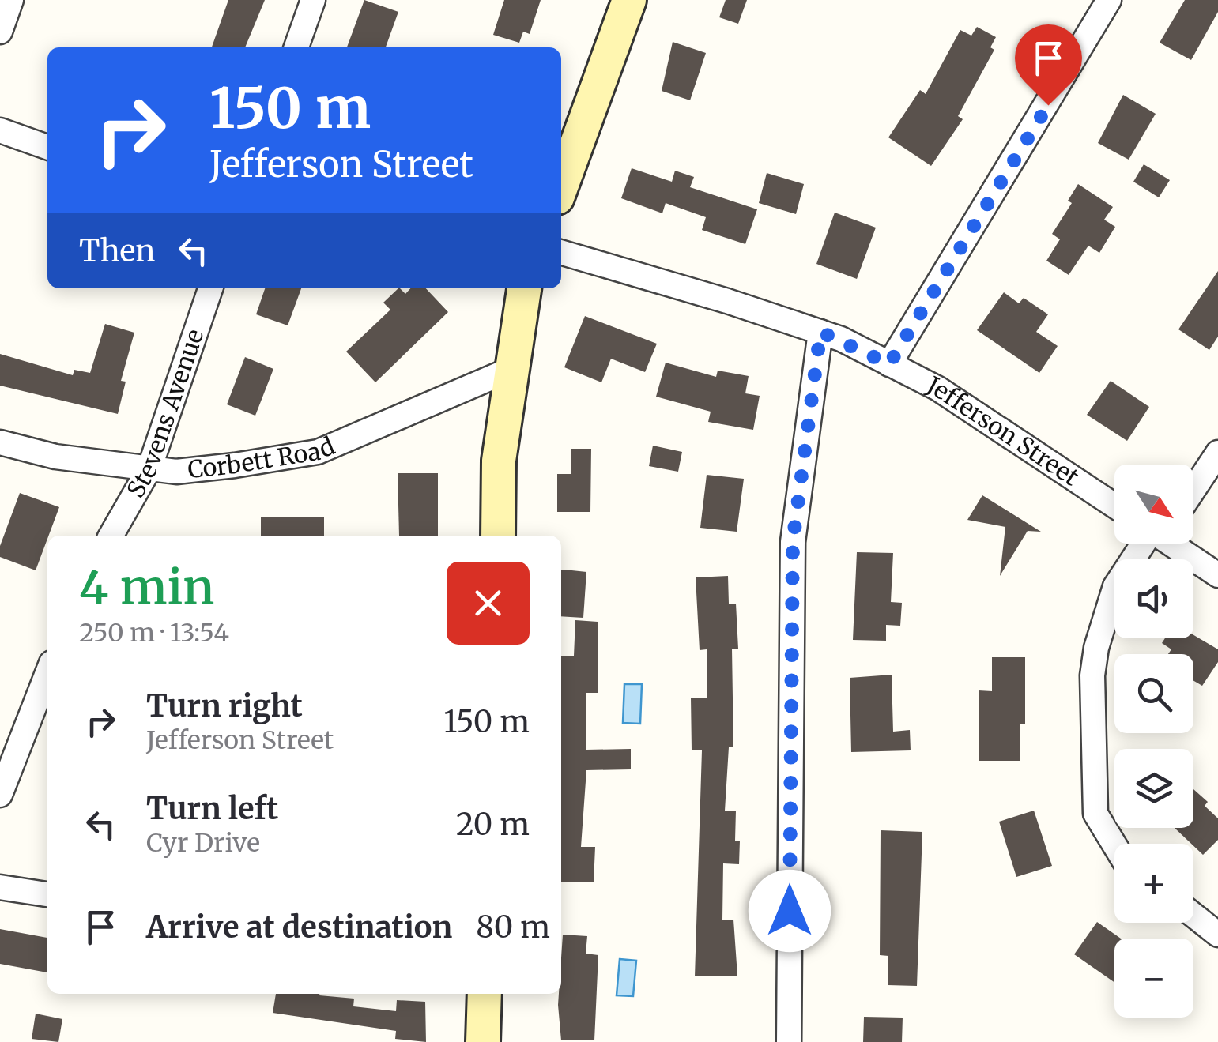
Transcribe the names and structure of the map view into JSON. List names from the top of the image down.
{
  "streets": {
    "street": ["Stevens Avenue", "Jefferson Street", "Corbett Road"]
  },
  "crossings": [
    ["Stevens Avenue", "Corbett Road"]
  ],
  "north": "bottom right",
  "page": {
    "turn": ["150 m", "Jefferson Street"],
    "then": "Then",
    "map_buttons": ["+", "−"],
    "heading": ["4 min", "250 m · 13:54"],
    "list": [
      {
        "name": "Turn right",
        "note": "Jefferson Street",
        "value": "150 m"
      },
      {
        "name": "Turn left",
        "note": "Cyr Drive",
        "value": "20 m"
      },
      {
        "name": "Arrive at destination",
        "value": "80 m"
      }
    ]
  }
}
